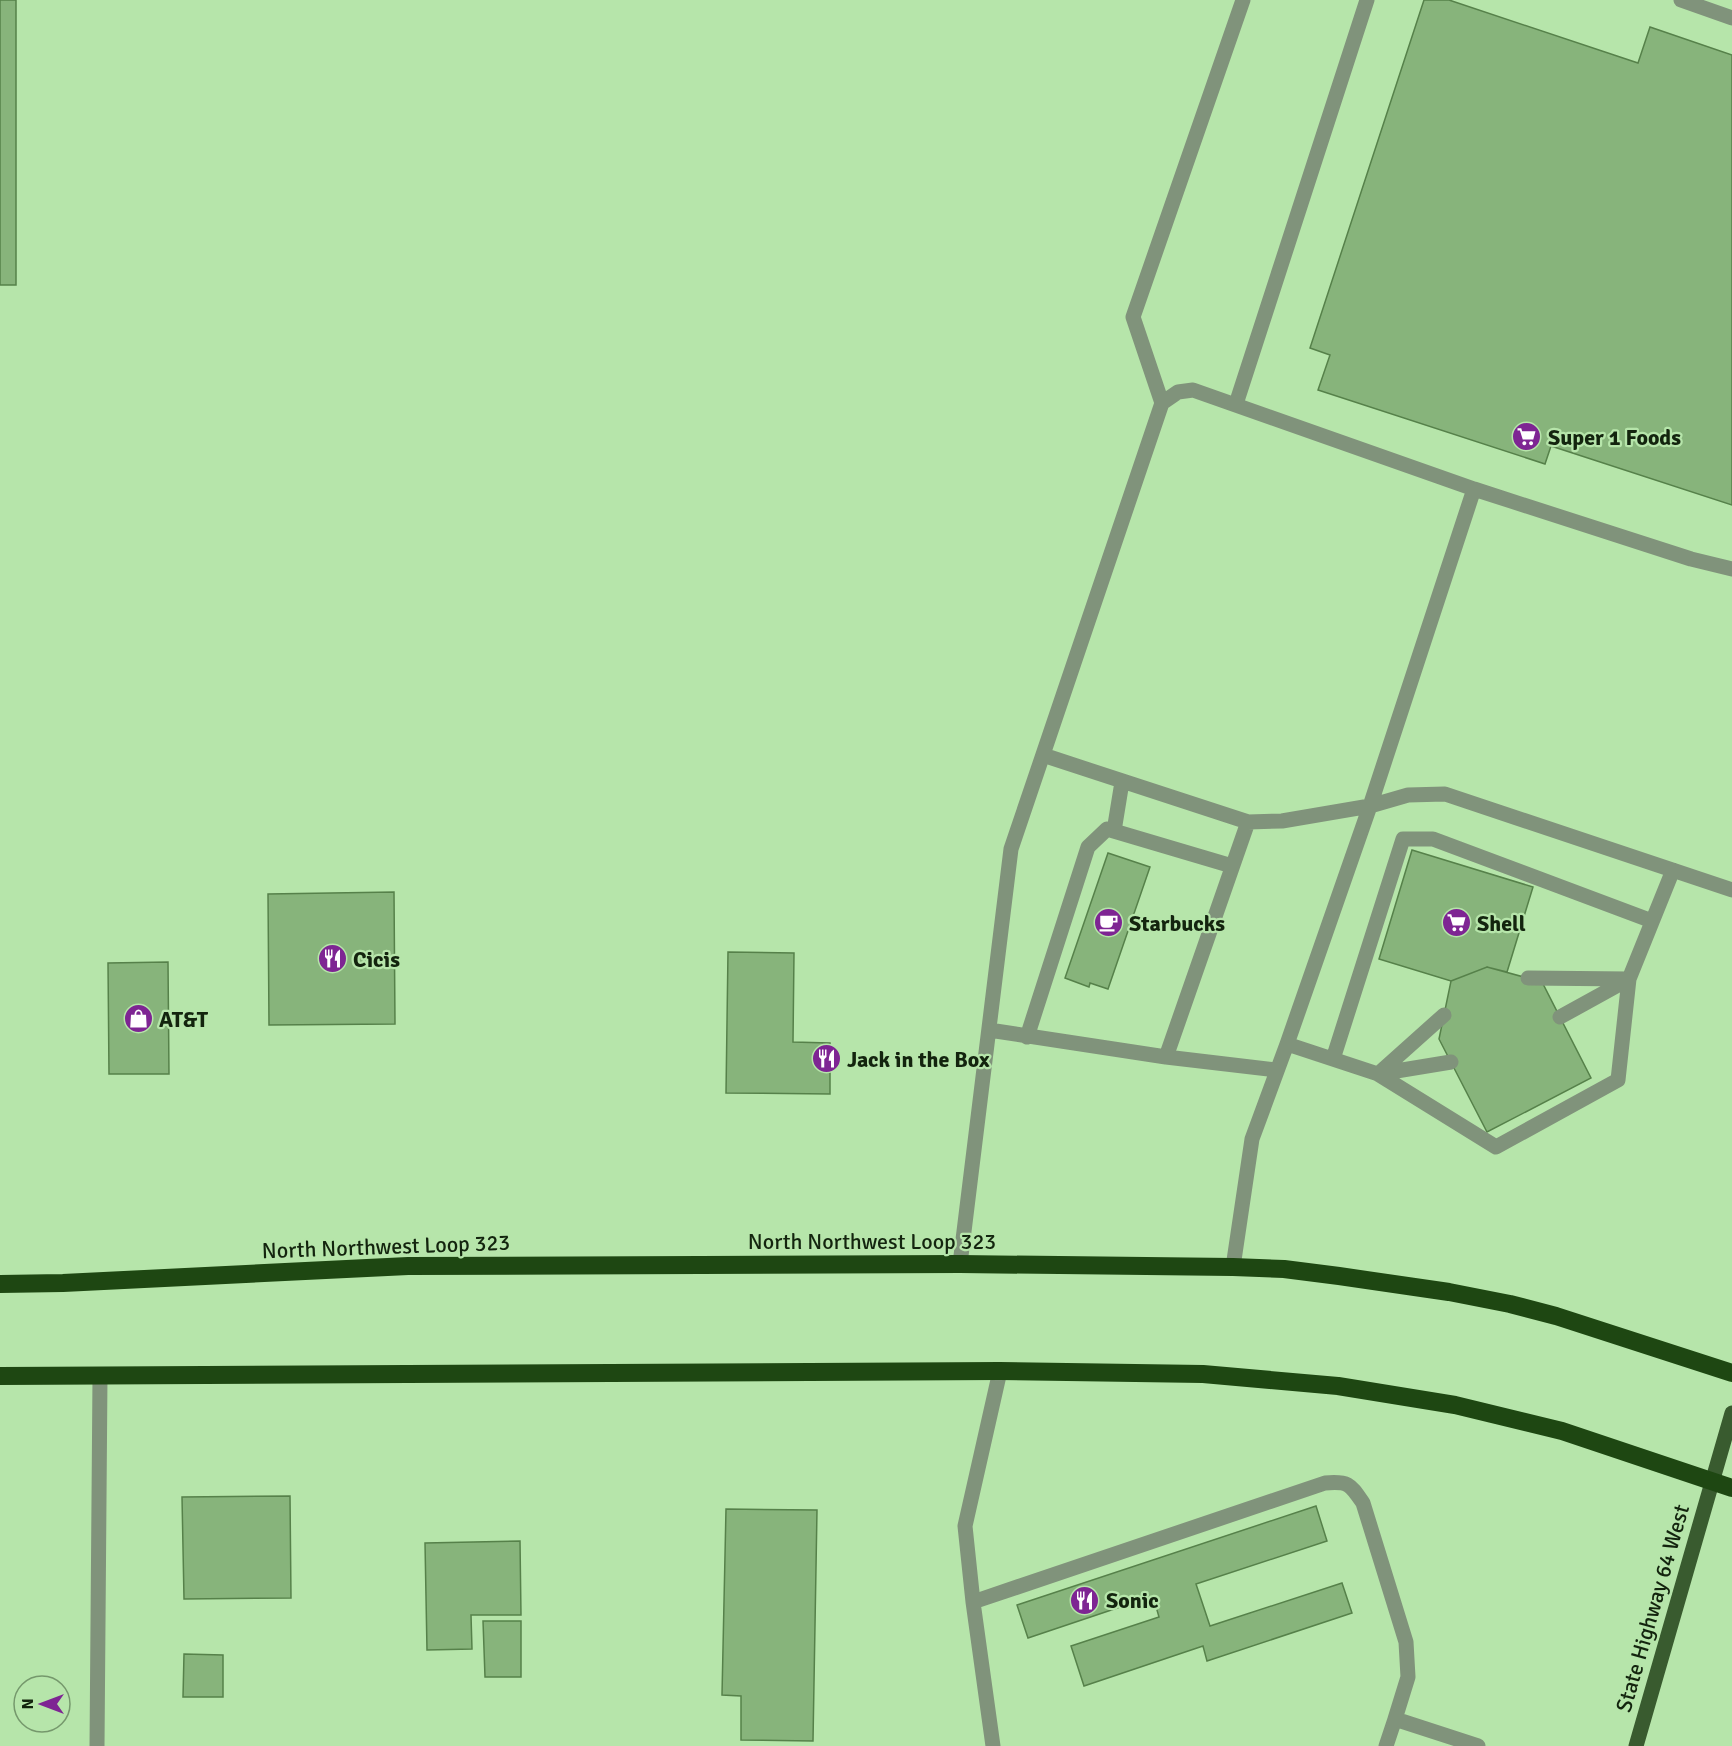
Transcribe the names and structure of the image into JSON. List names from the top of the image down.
{
  "streets": {
    "highway": ["North Northwest Loop 323"],
    "main road": ["State Highway 64 West"]
  },
  "places": {
    "supermarket": ["Super 1 Foods", "Shell"],
    "cafe": ["Starbucks"],
    "restaurant": ["Cicis", "Jack in the Box", "Sonic"],
    "shop": ["AT&T"]
  },
  "north": "left"
}
